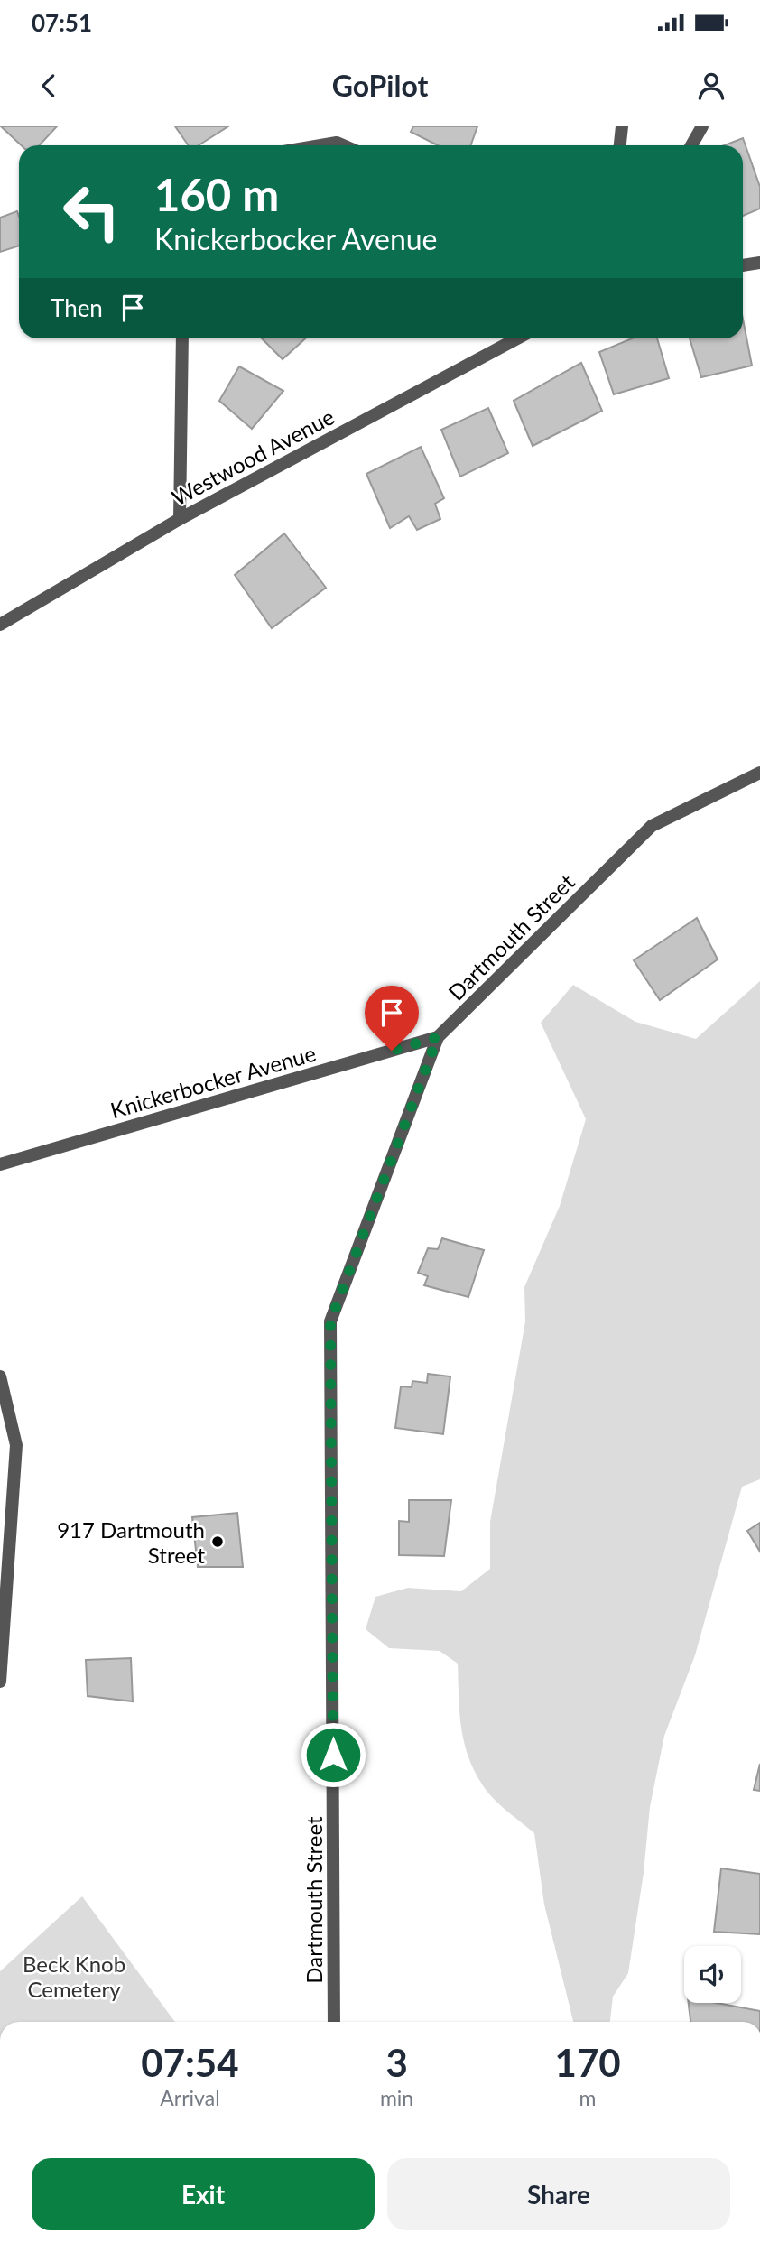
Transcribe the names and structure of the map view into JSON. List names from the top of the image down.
{
  "streets": {
    "street": ["Westwood Avenue", "Dartmouth Street", "Knickerbocker Avenue"]
  },
  "crossings": [
    ["Dartmouth Street", "Knickerbocker Avenue"]
  ],
  "parks": ["Beck Knob Cemetery"],
  "places": ["917 Dartmouth Street"],
  "page": {
    "status": "07:51",
    "header": "GoPilot",
    "turn": ["160 m", "Knickerbocker Avenue"],
    "then": "Then",
    "eta": [
      "07:54",
      "Arrival",
      "3",
      "min",
      "170",
      "m"
    ],
    "buttons": ["Exit", "Share"]
  }
}
